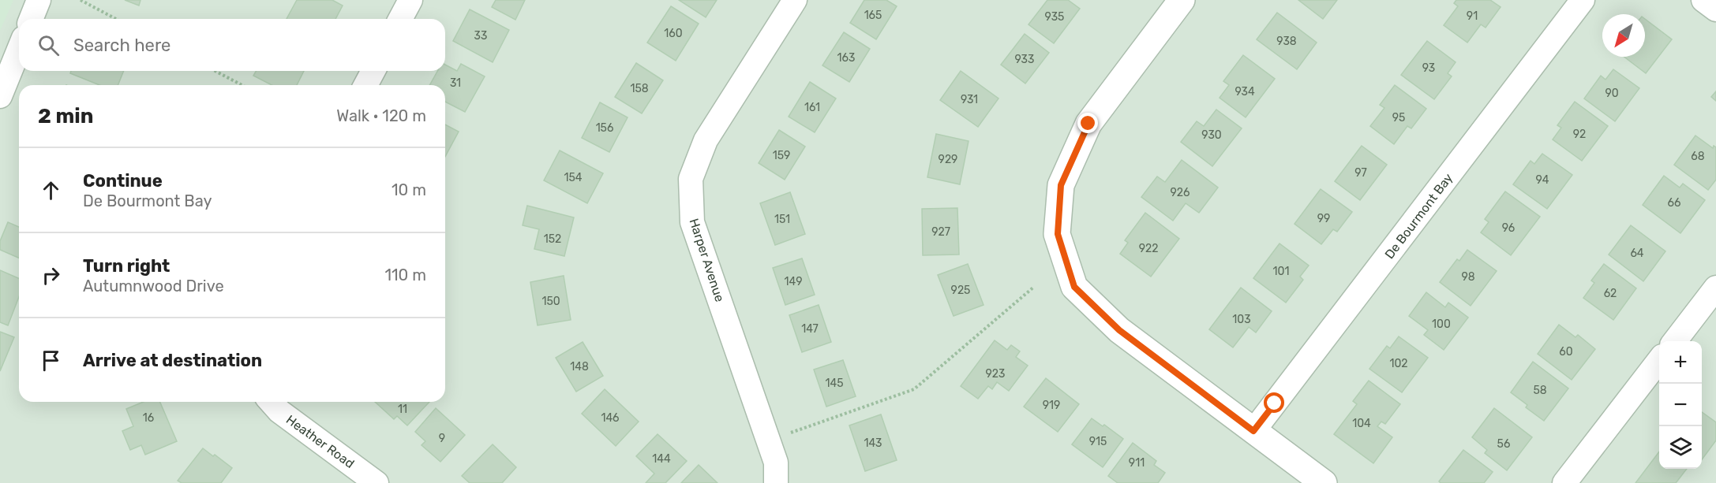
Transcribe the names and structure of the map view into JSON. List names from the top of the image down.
{
  "streets": {
    "street": ["De Bourmont Bay", "Harper Avenue", "Heather Road"]
  },
  "house_numbers": [
    "165",
    "91",
    "935",
    "160",
    "33",
    "938",
    "163",
    "933",
    "93",
    "31",
    "158",
    "934",
    "90",
    "931",
    "161",
    "95",
    "156",
    "92",
    "930",
    "159",
    "68",
    "929",
    "97",
    "154",
    "94",
    "926",
    "66",
    "99",
    "151",
    "96",
    "927",
    "152",
    "922",
    "64",
    "101",
    "98",
    "149",
    "925",
    "62",
    "150",
    "103",
    "100",
    "147",
    "60",
    "102",
    "148",
    "923",
    "145",
    "58",
    "919",
    "11",
    "16",
    "146",
    "104",
    "9",
    "915",
    "143",
    "56",
    "144",
    "911"
  ],
  "north": "bottom left",
  "page": {
    "search": "Search here",
    "heading": ["2 min", "Walk · 120 m"],
    "list": [
      ["Continue", "De Bourmont Bay", "10 m"],
      ["Turn right", "Autumnwood Drive", "110 m"],
      "Arrive at destination"
    ],
    "map_buttons": ["+", "−"]
  }
}
